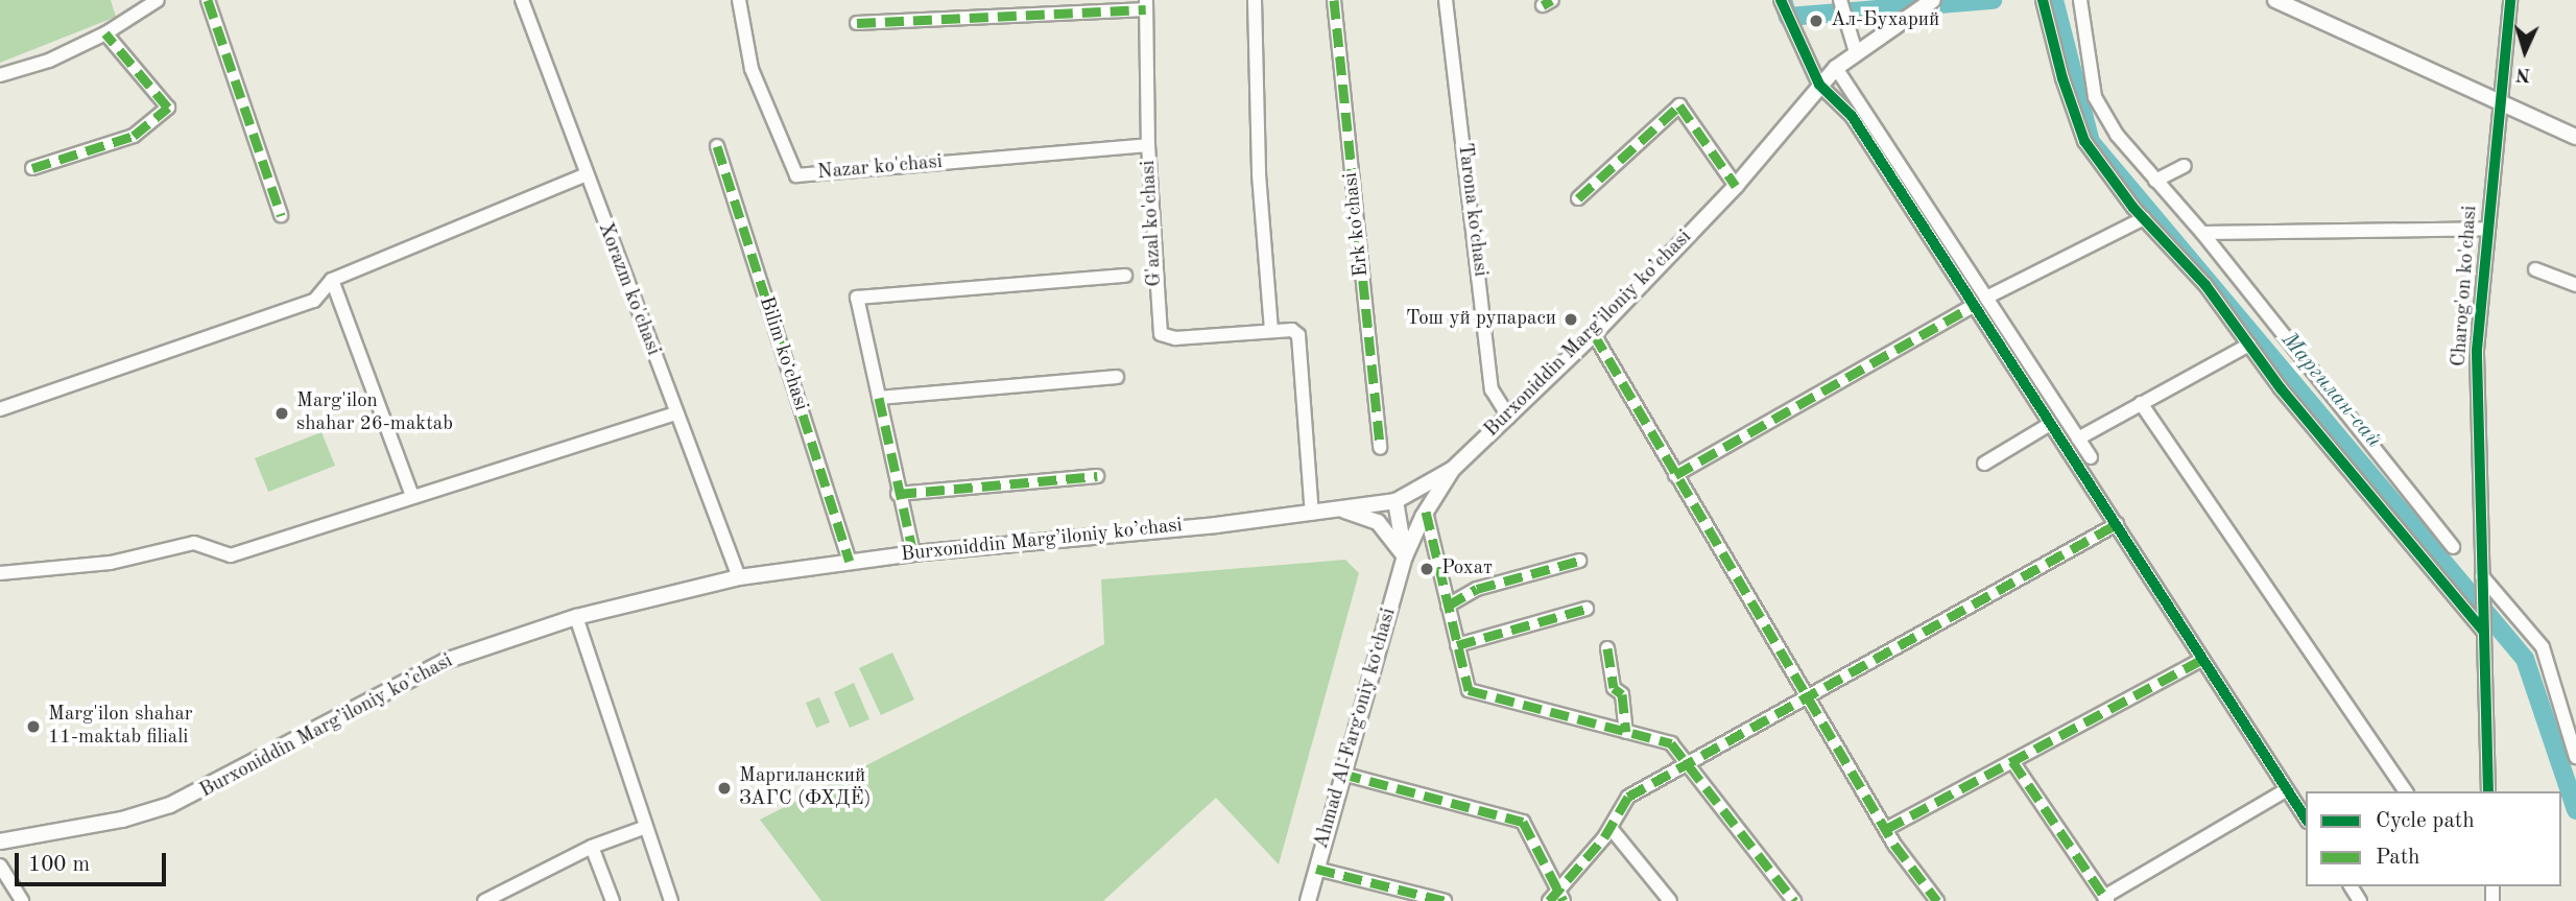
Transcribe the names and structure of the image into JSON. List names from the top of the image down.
{
  "streets": {
    "main road": ["Burxoniddin Marg’iloniy ko’chasi", "Ahmad Al-Fargʻoniy koʻchasi"],
    "street": [
      "Nazar ko'chasi",
      "Tarona koʻchasi",
      "G'azal ko'chasi",
      "Erk koʻchasi",
      "Charog'on ko'chasi",
      "Xorazm ko'chasi",
      "Bilim koʻchasi"
    ]
  },
  "crossings": [
    ["Nazar ko'chasi", "G'azal ko'chasi"],
    ["Tarona koʻchasi", "Burxoniddin Marg’iloniy ko’chasi"],
    ["G'azal ko'chasi", "Burxoniddin Marg’iloniy ko’chasi"],
    ["Xorazm ko'chasi", "Burxoniddin Marg’iloniy ko’chasi"],
    ["Burxoniddin Marg’iloniy ko’chasi", "Bilim koʻchasi"],
    ["Burxoniddin Marg’iloniy ko’chasi", "Ahmad Al-Fargʻoniy koʻchasi"]
  ],
  "water": ["Маргилан-сай"],
  "places": [
    "Ал-Бухарий",
    "Тош уй рупараси",
    "Marg'ilon shahar 26-maktab",
    "Рохат",
    "Marg'ilon shahar 11-maktab filiali",
    "Маргиланский ЗАГС (ФХДЁ)"
  ],
  "legend": ["Cycle path", "Path"],
  "scale_bar": "100 m",
  "north": "bottom"
}
